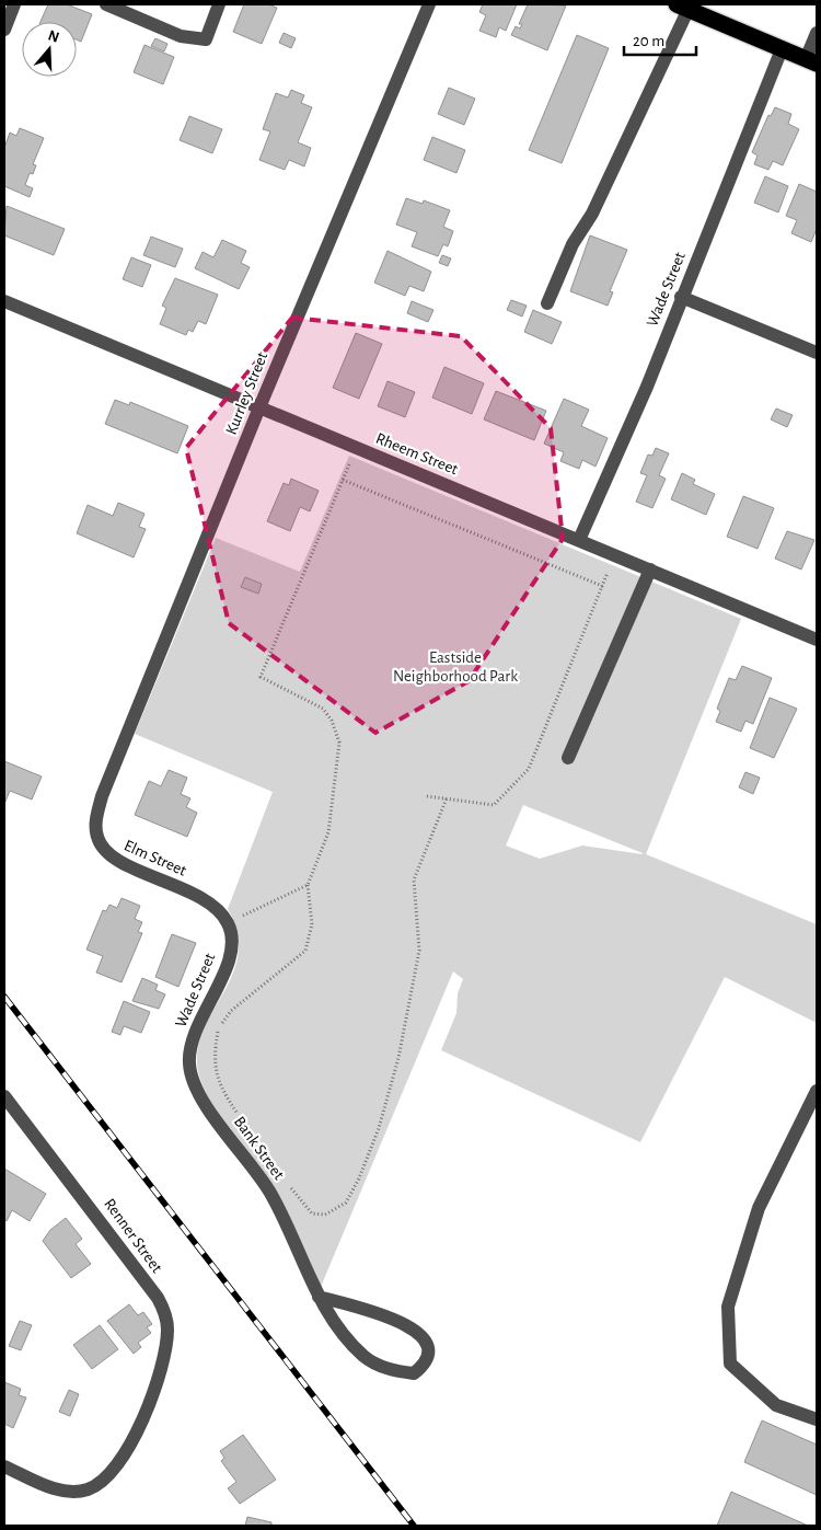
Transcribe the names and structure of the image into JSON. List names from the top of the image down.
{
  "streets": {
    "street": [
      "Wade Street",
      "Kurrley Street",
      "Rheem Street",
      "Elm Street",
      "Bank Street",
      "Renner Street"
    ]
  },
  "crossings": [
    ["Wade Street", "Rheem Street"],
    ["Wade Street", "Elm Street"],
    ["Wade Street", "Bank Street"],
    ["Kurrley Street", "Rheem Street"],
    ["Kurrley Street", "Elm Street"]
  ],
  "parks": ["Eastside Neighborhood Park"],
  "scale_bar": "20 m",
  "north": "top"
}
